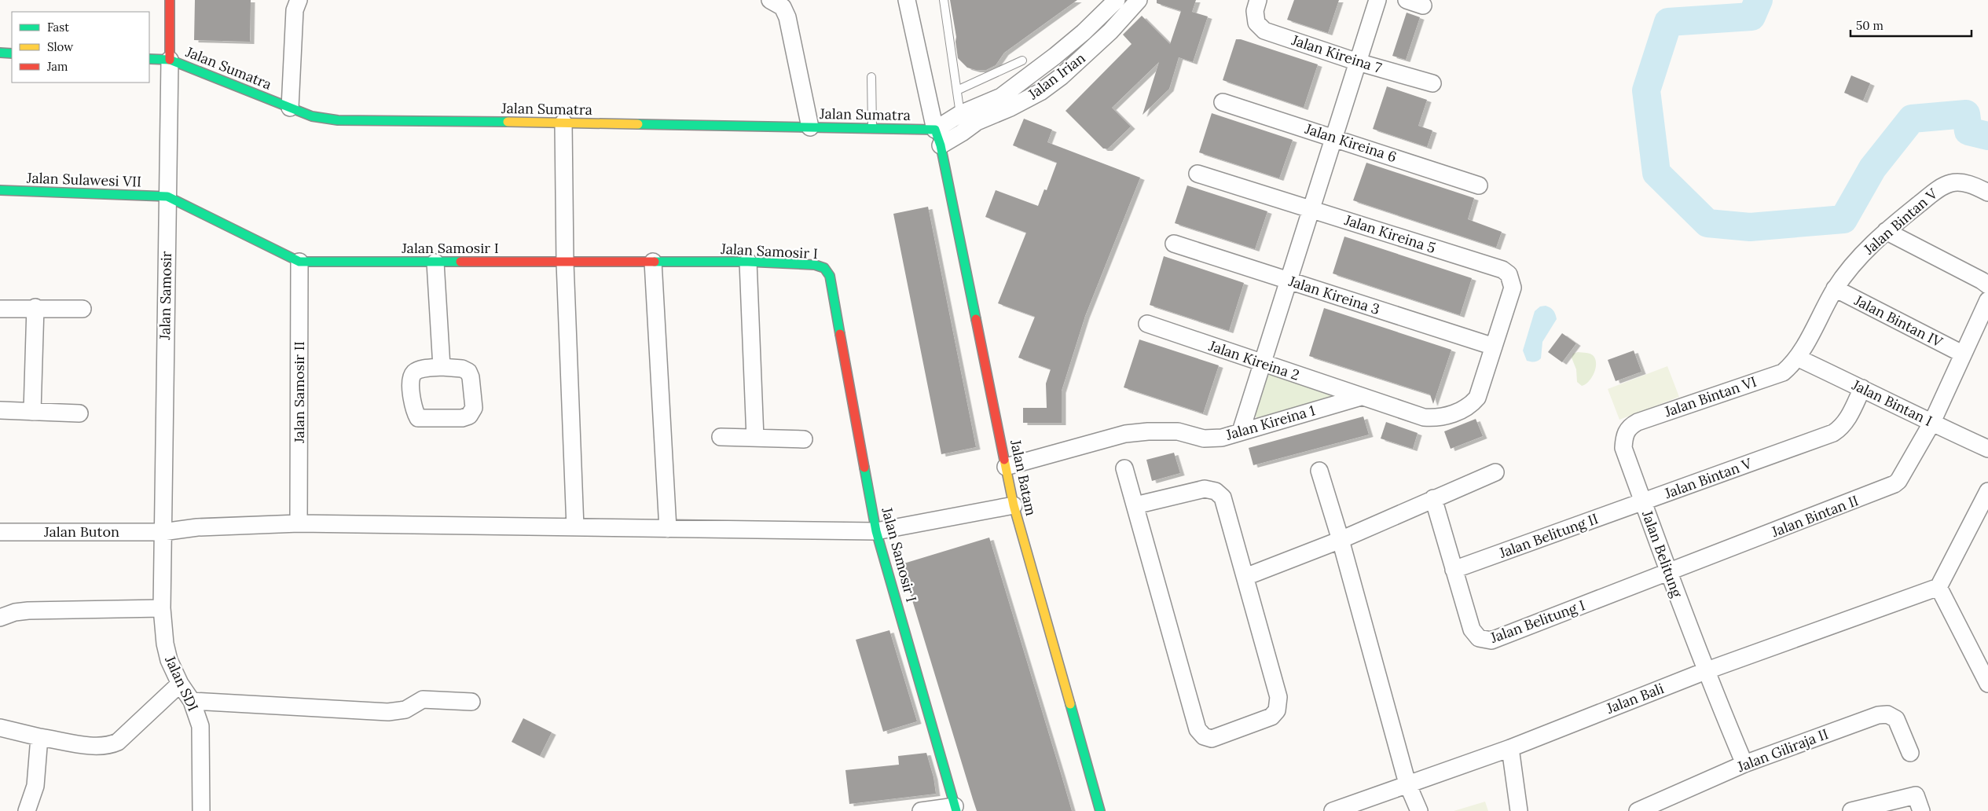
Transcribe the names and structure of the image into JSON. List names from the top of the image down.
{
  "streets": {
    "street": [
      "Jalan Kireina 7",
      "Jalan Sumatra",
      "Jalan Irian",
      "Jalan Kireina 6",
      "Jalan Sulawesi VII",
      "Jalan Bintan V",
      "Jalan Kireina 5",
      "Jalan Samosir I",
      "Jalan Samosir",
      "Jalan Kireina 3",
      "Jalan Bintan IV",
      "Jalan Kireina 2",
      "Jalan Samosir II",
      "Jalan Bintan VI",
      "Jalan Bintan I",
      "Jalan Kireina 1",
      "Jalan Batam",
      "Jalan Bintan II",
      "Jalan Buton",
      "Jalan Belitung II",
      "Jalan Belitung",
      "Jalan Belitung I",
      "Jalan SDI",
      "Jalan Bali",
      "Jalan Giliraja II"
    ]
  },
  "crossings": [
    ["Jalan Sumatra", "Jalan Irian"],
    ["Jalan Sumatra", "Jalan Samosir"],
    ["Jalan Sumatra", "Jalan Batam"],
    ["Jalan Irian", "Jalan Batam"],
    ["Jalan Sulawesi VII", "Jalan Samosir I"],
    ["Jalan Sulawesi VII", "Jalan Samosir"],
    ["Jalan Bintan V", "Jalan Bintan IV"],
    ["Jalan Bintan V", "Jalan Bintan VI"],
    ["Jalan Bintan V", "Jalan Bintan I"],
    ["Jalan Bintan V", "Jalan Belitung II"],
    ["Jalan Bintan V", "Jalan Belitung"],
    ["Jalan Kireina 5", "Jalan Kireina 3"],
    ["Jalan Samosir I", "Jalan Samosir"],
    ["Jalan Samosir I", "Jalan Samosir II"],
    ["Jalan Samosir I", "Jalan Buton"],
    ["Jalan Samosir", "Jalan Buton"],
    ["Jalan Samosir", "Jalan SDI"],
    ["Jalan Bintan IV", "Jalan Bintan II"],
    ["Jalan Kireina 2", "Jalan Kireina 1"],
    ["Jalan Samosir II", "Jalan Buton"],
    ["Jalan Bintan VI", "Jalan Bintan I"],
    ["Jalan Bintan VI", "Jalan Belitung"],
    ["Jalan Bintan I", "Jalan Bintan II"],
    ["Jalan Kireina 1", "Jalan Batam"],
    ["Jalan Batam", "Jalan Buton"],
    ["Jalan Bintan II", "Jalan Belitung"],
    ["Jalan Bintan II", "Jalan Belitung I"],
    ["Jalan Buton", "Jalan SDI"],
    ["Jalan Belitung II", "Jalan Belitung"],
    ["Jalan Belitung II", "Jalan Belitung I"],
    ["Jalan Belitung", "Jalan Belitung I"],
    ["Jalan Belitung", "Jalan Bali"],
    ["Jalan Belitung", "Jalan Giliraja II"]
  ],
  "legend": ["Fast", "Slow", "Jam"],
  "scale_bar": "50 m"
}
